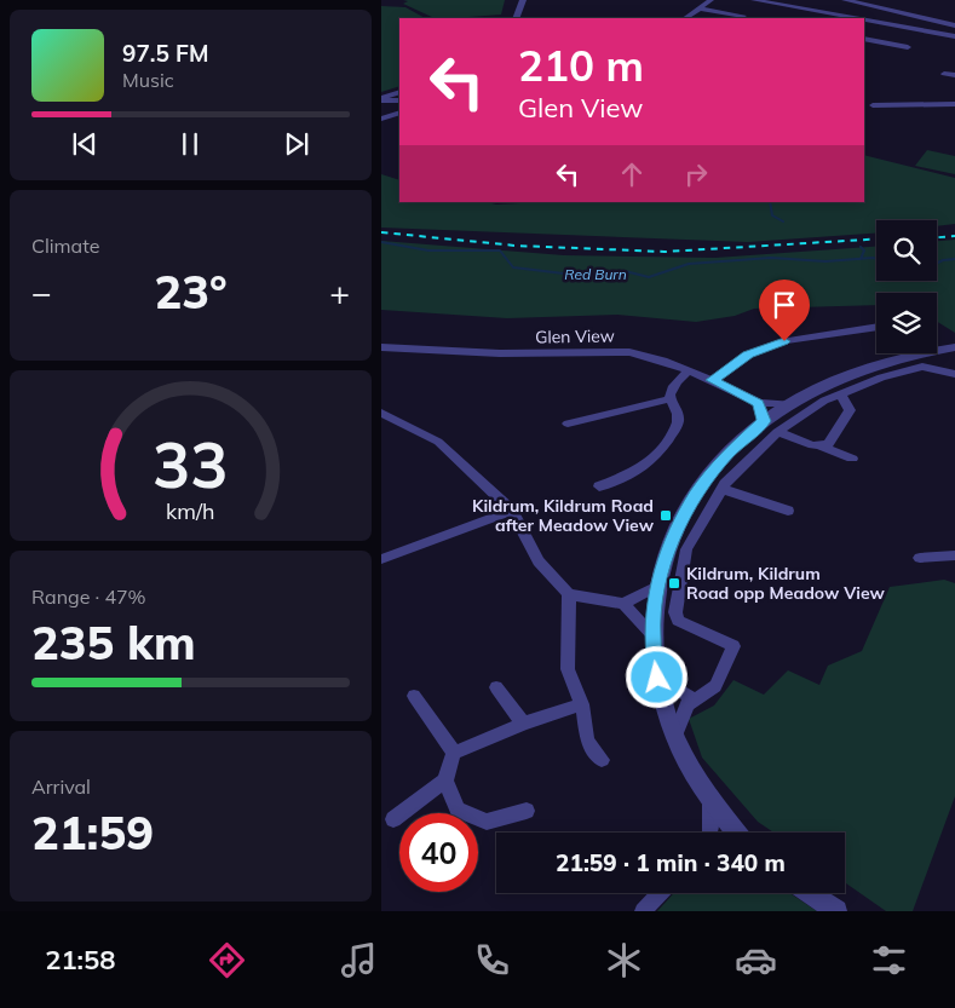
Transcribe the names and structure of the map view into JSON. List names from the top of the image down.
{
  "streets": {
    "street": ["Glen View"]
  },
  "water": ["Red Burn"],
  "places": {
    "transit": ["Kildrum, Kildrum Road after Meadow View", "Kildrum, Kildrum Road opp Meadow View"]
  },
  "page": {
    "turn": ["210 m", "Glen View"],
    "song": ["97.5 FM", "Music"],
    "tile": [
      "Climate",
      ["Range · 47%", "235 km"],
      ["Arrival", "21:59"]
    ],
    "heat": ["−", "23°", "+"],
    "limit": "40",
    "trip": "21:59 · 1 min · 340 m",
    "tabs": "21:58",
    "gauge": ["33", "km/h"]
  }
}
